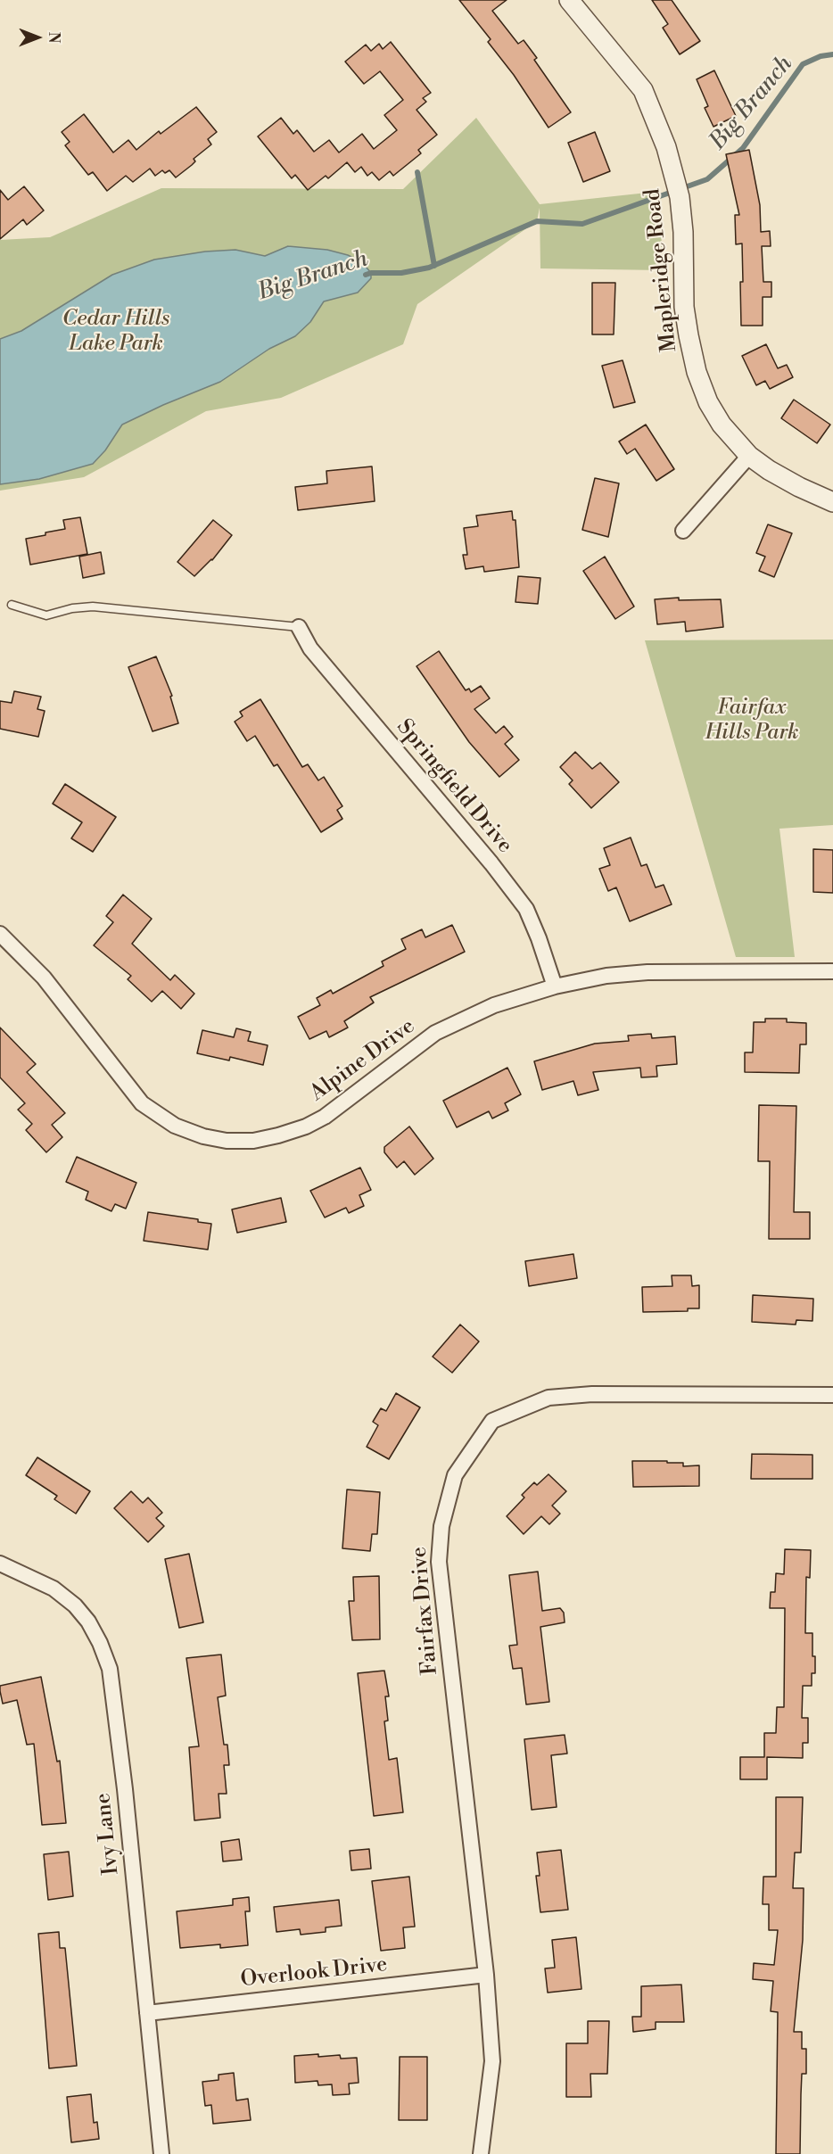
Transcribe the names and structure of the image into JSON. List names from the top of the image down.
{
  "streets": {
    "street": [
      "Mapleridge Road",
      "Springfield Drive",
      "Alpine Drive",
      "Fairfax Drive",
      "Ivy Lane",
      "Overlook Drive"
    ]
  },
  "crossings": [
    ["Springfield Drive", "Alpine Drive"],
    ["Fairfax Drive", "Overlook Drive"],
    ["Ivy Lane", "Overlook Drive"]
  ],
  "water": ["Big Branch"],
  "parks": ["Cedar Hills Lake Park", "Fairfax Hills Park"],
  "north": "right"
}
